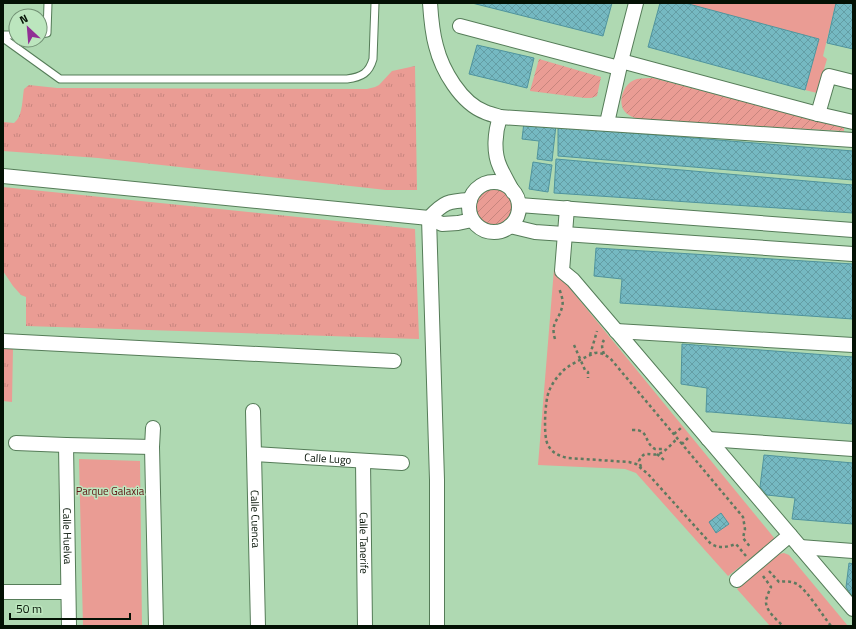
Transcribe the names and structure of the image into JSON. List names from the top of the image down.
{
  "streets": {
    "street": [
      "Calle Lugo",
      "Calle Cuenca",
      "Calle Huelva",
      "Calle Tanerife"
    ]
  },
  "crossings": [
    ["Calle Lugo", "Calle Cuenca"],
    ["Calle Lugo", "Calle Tanerife"]
  ],
  "parks": ["Parque Galaxia"],
  "scale_bar": "50 m",
  "north": "top left"
}
